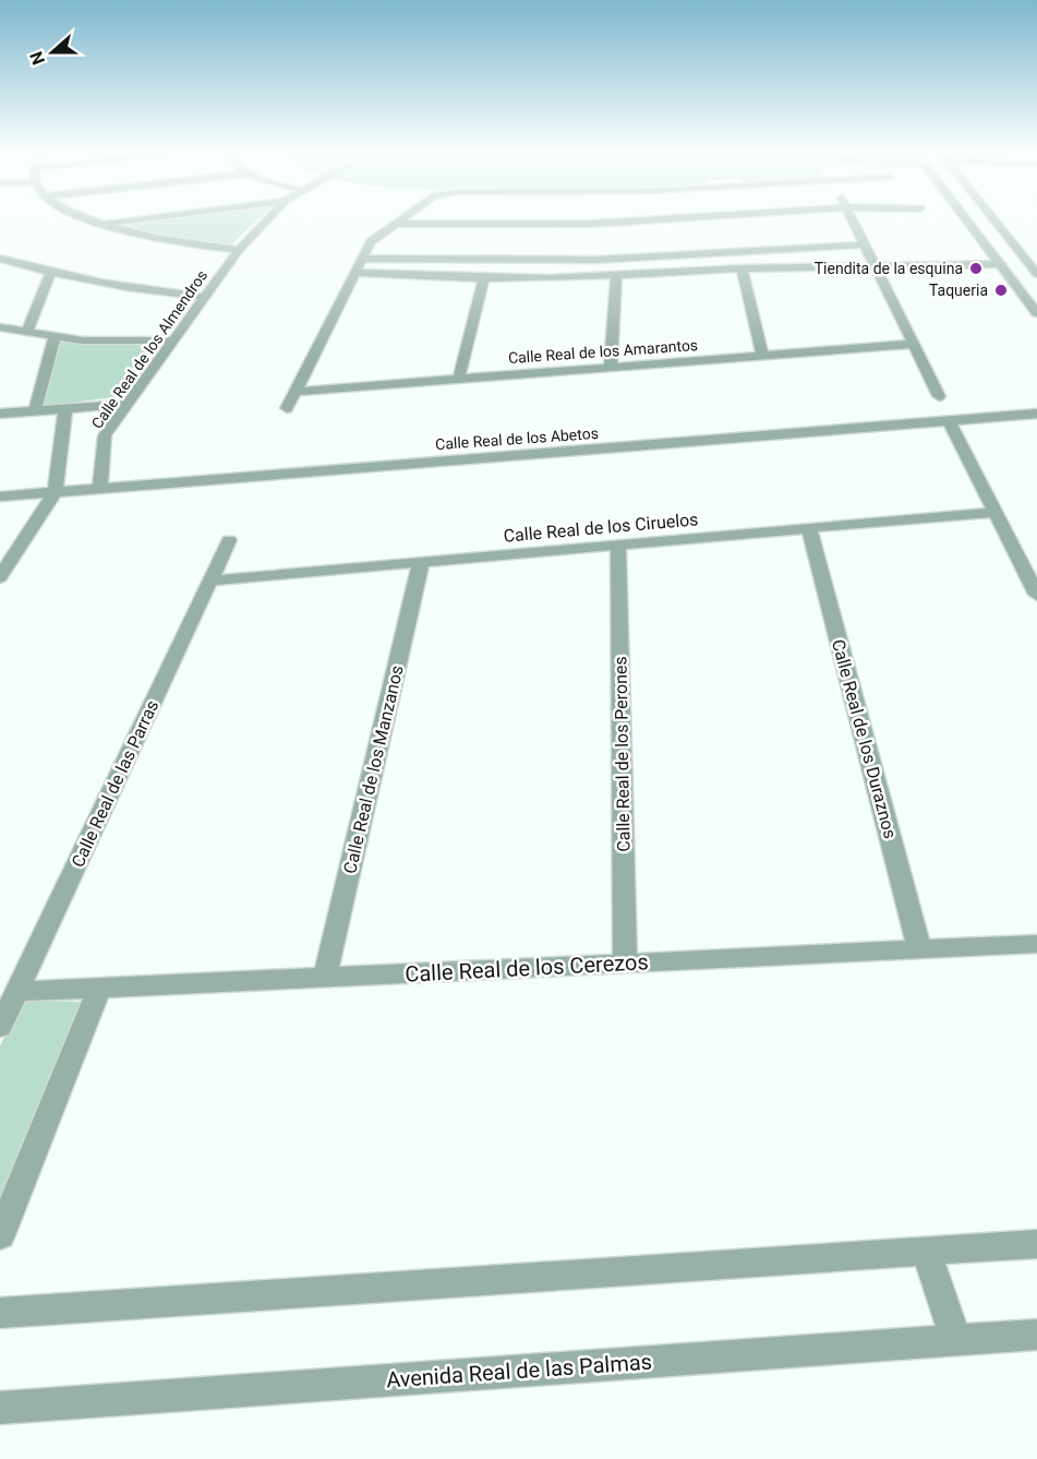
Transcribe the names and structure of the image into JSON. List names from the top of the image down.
{
  "streets": {
    "street": [
      "Calle Real de los Almendros",
      "Calle Real de los Amarantos",
      "Calle Real de los Abetos",
      "Calle Real de los Ciruelos",
      "Calle Real de los Duraznos",
      "Calle Real de los Perones",
      "Calle Real de los Manzanos",
      "Calle Real de las Parras",
      "Calle Real de los Cerezos",
      "Avenida Real de las Palmas"
    ]
  },
  "crossings": [
    ["Calle Real de los Almendros", "Calle Real de los Abetos"],
    ["Calle Real de los Ciruelos", "Calle Real de los Duraznos"],
    ["Calle Real de los Ciruelos", "Calle Real de los Perones"],
    ["Calle Real de los Ciruelos", "Calle Real de los Manzanos"],
    ["Calle Real de los Ciruelos", "Calle Real de las Parras"],
    ["Calle Real de los Duraznos", "Calle Real de los Cerezos"],
    ["Calle Real de los Perones", "Calle Real de los Cerezos"],
    ["Calle Real de los Manzanos", "Calle Real de los Cerezos"],
    ["Calle Real de las Parras", "Calle Real de los Cerezos"]
  ],
  "places": ["Tiendita de la esquina", "Taqueria"],
  "north": "left"
}
